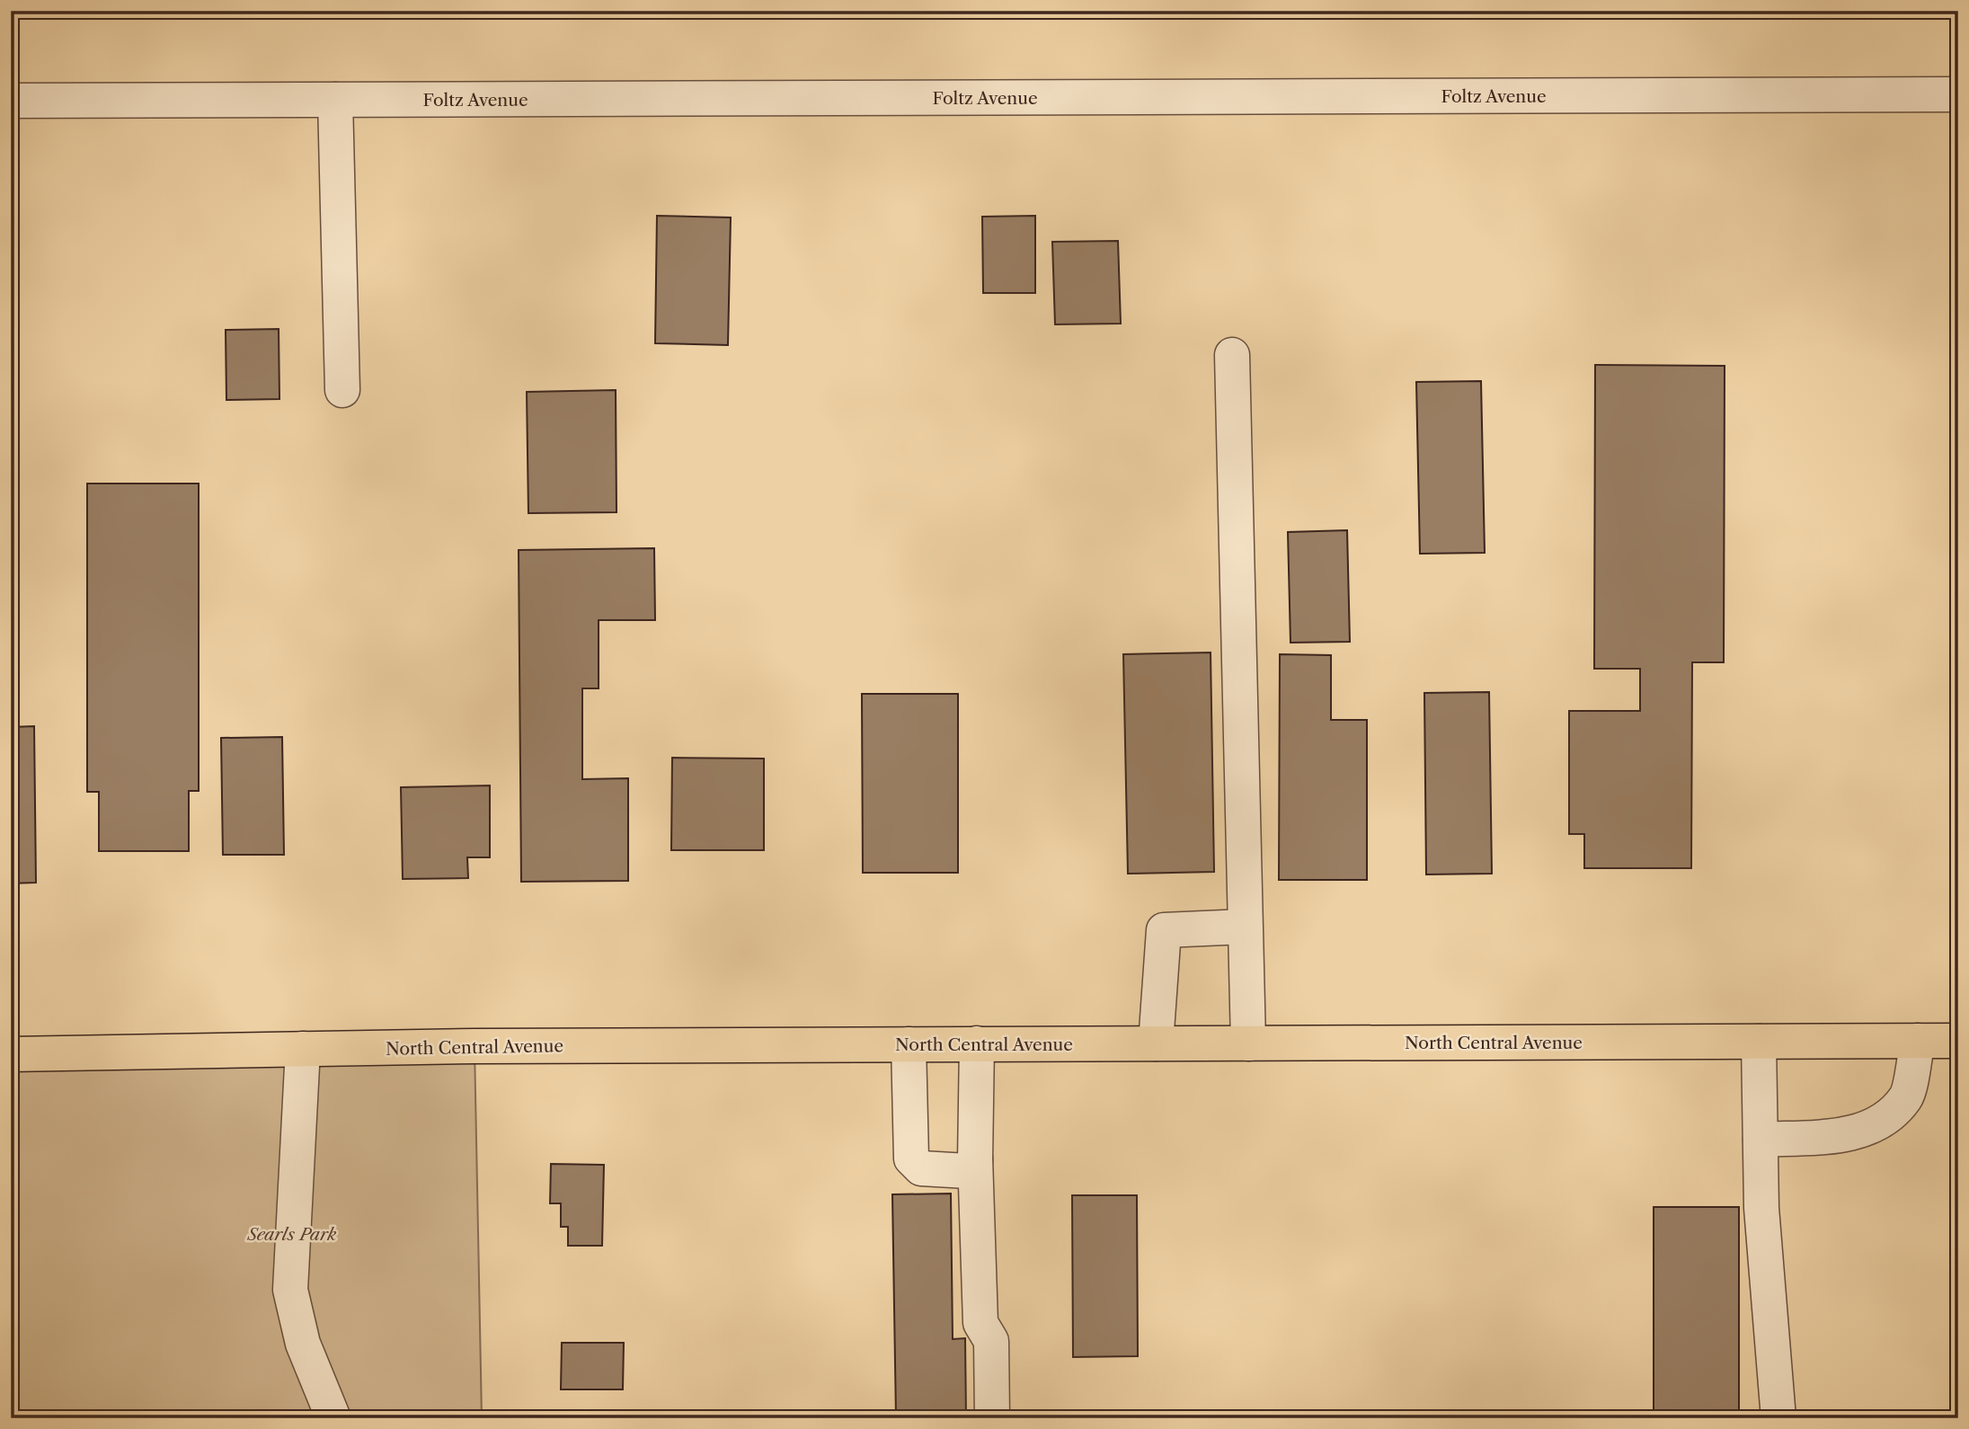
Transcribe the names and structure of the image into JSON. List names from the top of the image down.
{
  "streets": {
    "main road": ["North Central Avenue"],
    "street": ["Foltz Avenue"]
  },
  "parks": ["Searls Park"]
}
